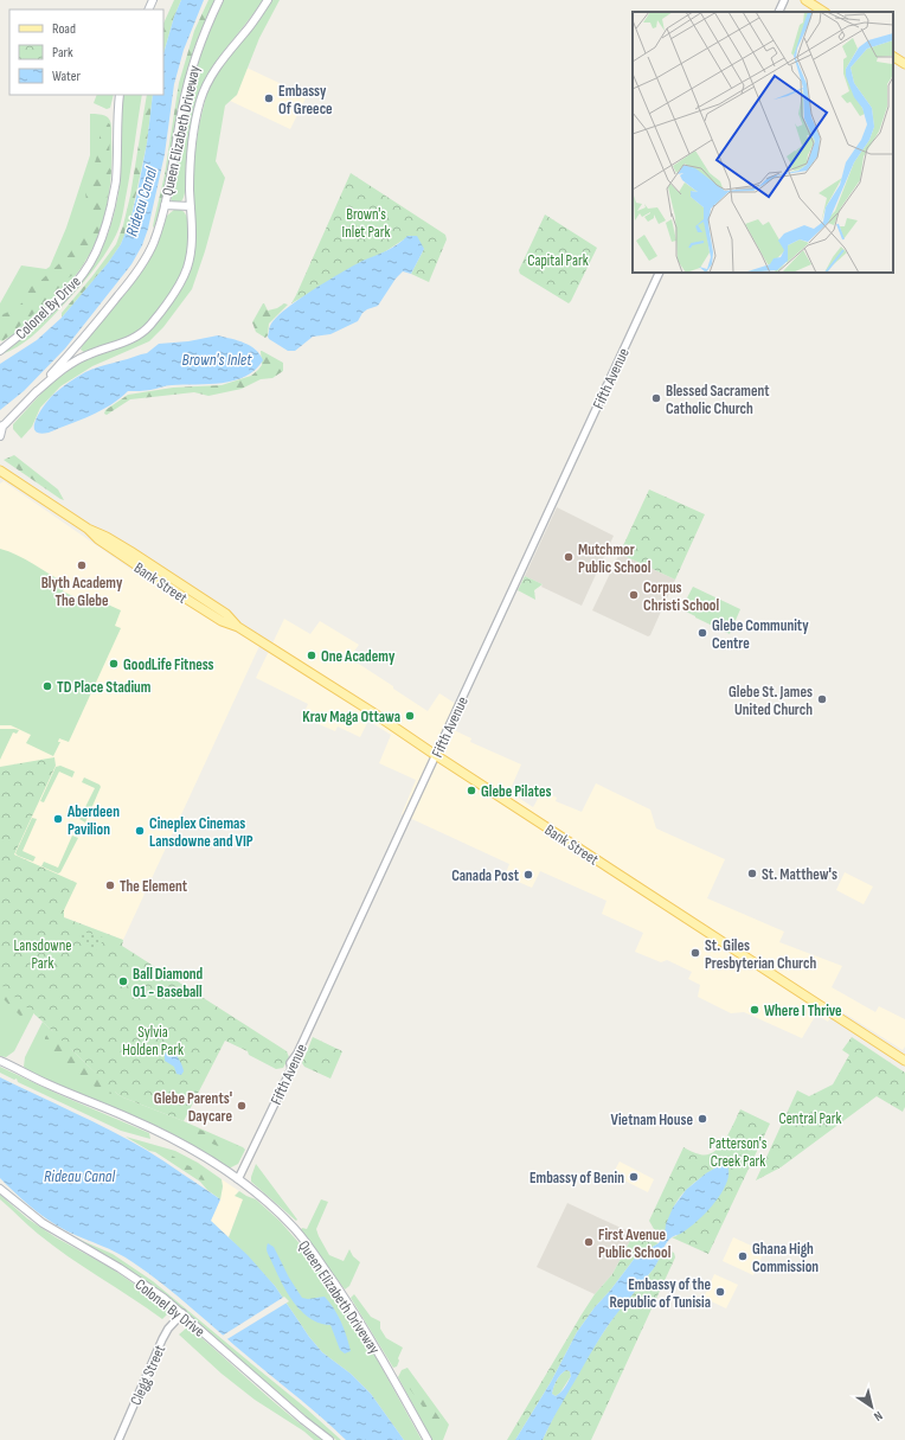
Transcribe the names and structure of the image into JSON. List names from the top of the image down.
{
  "streets": {
    "main road": ["Queen Elizabeth Driveway", "Colonel By Drive", "Bank Street"],
    "street": ["Fifth Avenue", "Clegg Street"]
  },
  "crossings": [
    ["Queen Elizabeth Driveway", "Fifth Avenue"],
    ["Colonel By Drive", "Clegg Street"],
    ["Fifth Avenue", "Bank Street"]
  ],
  "water": ["Rideau Canal", "Brown's Inlet"],
  "parks": [
    "Brown's Inlet Park",
    "Capital Park",
    "Lansdowne Park",
    "Sylvia Holden Park",
    "Central Park",
    "Patterson's Creek Park"
  ],
  "places": [
    "Embassy Of Greece",
    "Blessed Sacrament Catholic Church",
    "Mutchmor Public School",
    "Blyth Academy The Glebe",
    "Corpus Christi School",
    "Glebe Community Centre",
    "One Academy",
    "GoodLife Fitness",
    "TD Place Stadium",
    "Glebe St. James United Church",
    "Krav Maga Ottawa",
    "Glebe Pilates",
    "Aberdeen Pavilion",
    "Cineplex Cinemas Lansdowne and VIP",
    "St. Matthew's",
    "Canada Post",
    "The Element",
    "St. Giles Presbyterian Church",
    "Ball Diamond 01 - Baseball",
    "Where I Thrive",
    "Glebe Parents' Daycare",
    "Vietnam House",
    "Embassy of Benin",
    "First Avenue Public School",
    "Ghana High Commission",
    "Embassy of the Republic of Tunisia"
  ],
  "legend": ["Road", "Park", "Water"],
  "north": "bottom right"
}
